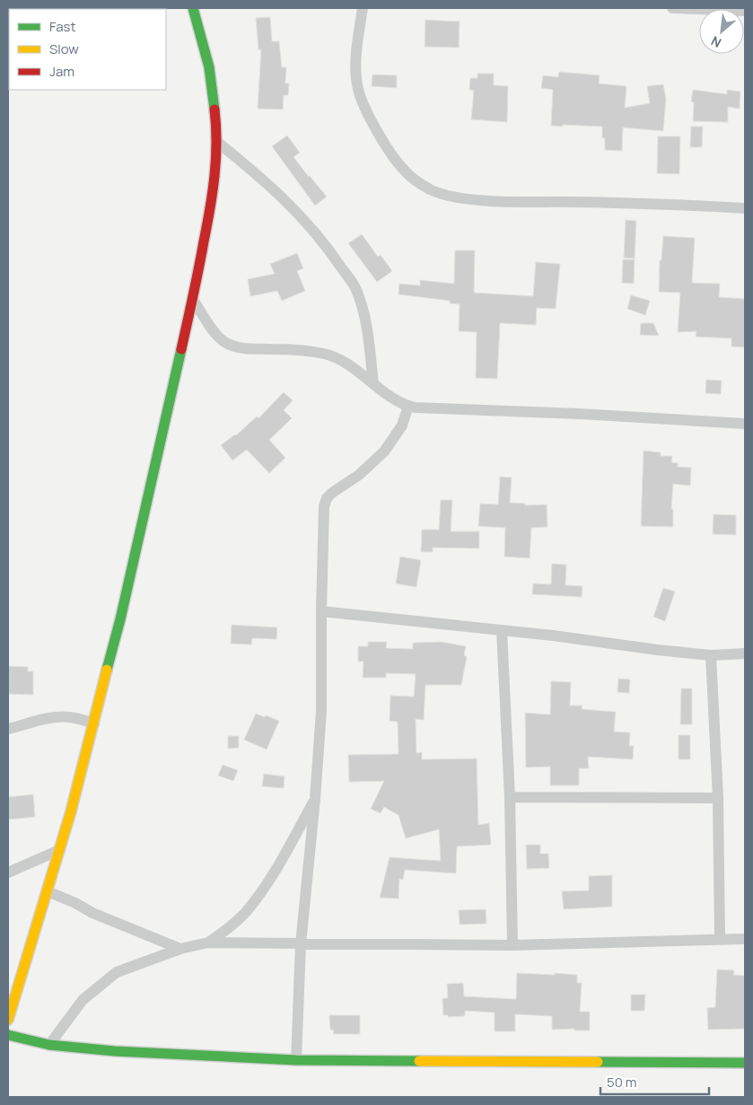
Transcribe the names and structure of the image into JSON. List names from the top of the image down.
{
  "legend": ["Fast", "Slow", "Jam"],
  "scale_bar": "50 m",
  "north": "bottom left"
}
